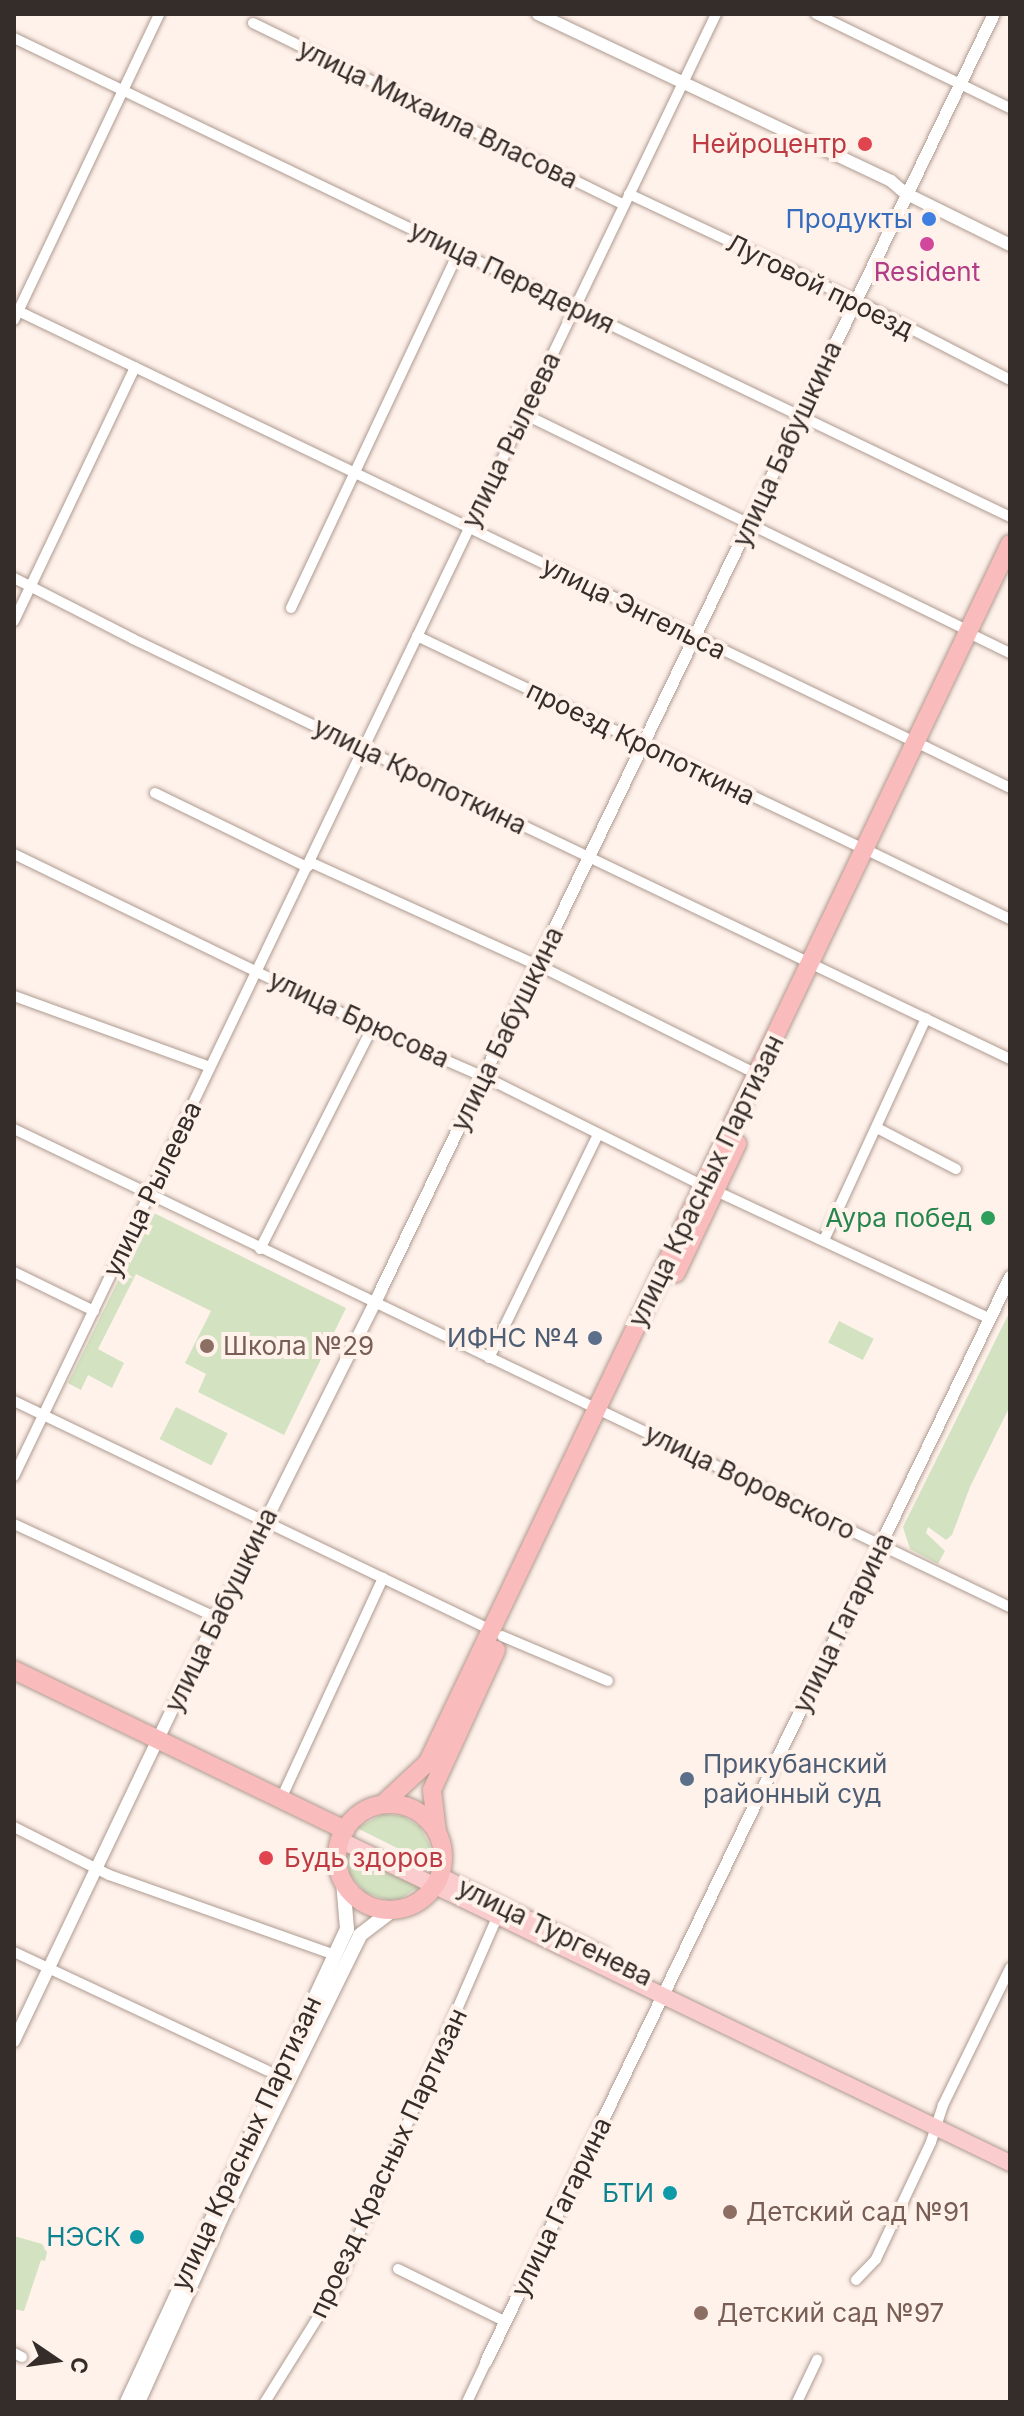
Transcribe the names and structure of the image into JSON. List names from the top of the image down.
{
  "streets": {
    "highway": ["улица Красных Партизан", "улица Тургенева"],
    "street": [
      "улица Михаила Власова",
      "улица Передерия",
      "Луговой проезд",
      "улица Рылеева",
      "улица Бабушкина",
      "улица Энгельса",
      "проезд Кропоткина",
      "улица Кропоткина",
      "улица Брюсова",
      "улица Воровского",
      "улица Гагарина",
      "проезд Красных Партизан"
    ]
  },
  "crossings": [
    ["улица Михаила Власова", "Луговой проезд"],
    ["улица Михаила Власова", "улица Рылеева"],
    ["улица Передерия", "улица Рылеева"],
    ["улица Передерия", "улица Бабушкина"],
    ["Луговой проезд", "улица Рылеева"],
    ["Луговой проезд", "улица Бабушкина"],
    ["улица Рылеева", "улица Энгельса"],
    ["улица Рылеева", "проезд Кропоткина"],
    ["улица Рылеева", "улица Кропоткина"],
    ["улица Рылеева", "улица Брюсова"],
    ["улица Рылеева", "улица Воровского"],
    ["улица Бабушкина", "улица Энгельса"],
    ["улица Бабушкина", "проезд Кропоткина"],
    ["улица Бабушкина", "улица Кропоткина"],
    ["улица Бабушкина", "улица Брюсова"],
    ["улица Бабушкина", "улица Воровского"],
    ["улица Бабушкина", "улица Тургенева"],
    ["улица Энгельса", "улица Красных Партизан"],
    ["проезд Кропоткина", "улица Красных Партизан"],
    ["улица Кропоткина", "улица Красных Партизан"],
    ["улица Брюсова", "улица Красных Партизан"],
    ["улица Брюсова", "улица Гагарина"],
    ["улица Красных Партизан", "улица Воровского"],
    ["улица Красных Партизан", "улица Тургенева"],
    ["улица Воровского", "улица Гагарина"],
    ["улица Гагарина", "улица Тургенева"],
    ["улица Тургенева", "проезд Красных Партизан"]
  ],
  "places": [
    "Нейроцентр",
    "Продукты",
    "Resident",
    "Аура побед",
    "ИФНС №4",
    "Школа №29",
    "Прикубанский районный суд",
    "Будь здоров",
    "БТИ",
    "Детский сад №91",
    "НЭСК",
    "Детский сад №97"
  ],
  "north": "right"
}
